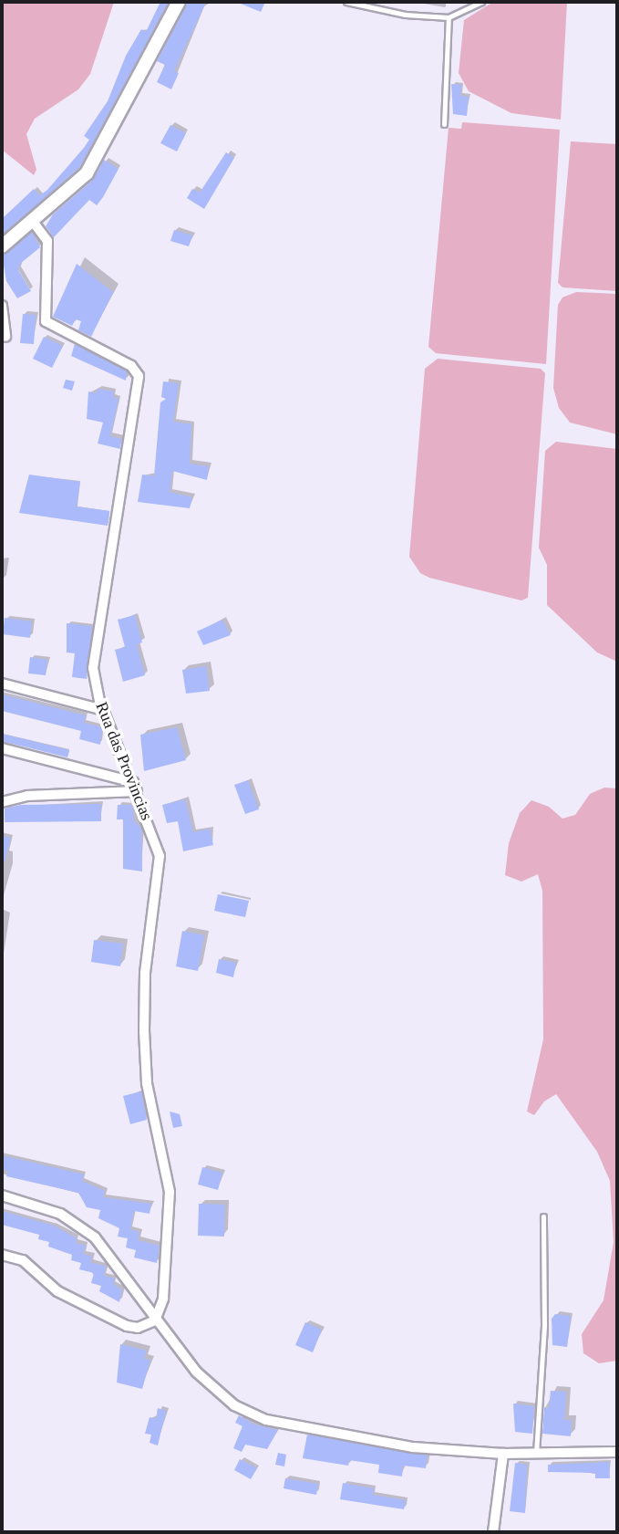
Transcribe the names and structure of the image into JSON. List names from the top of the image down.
{
  "streets": {
    "street": ["Rua das Provincias"]
  }
}
